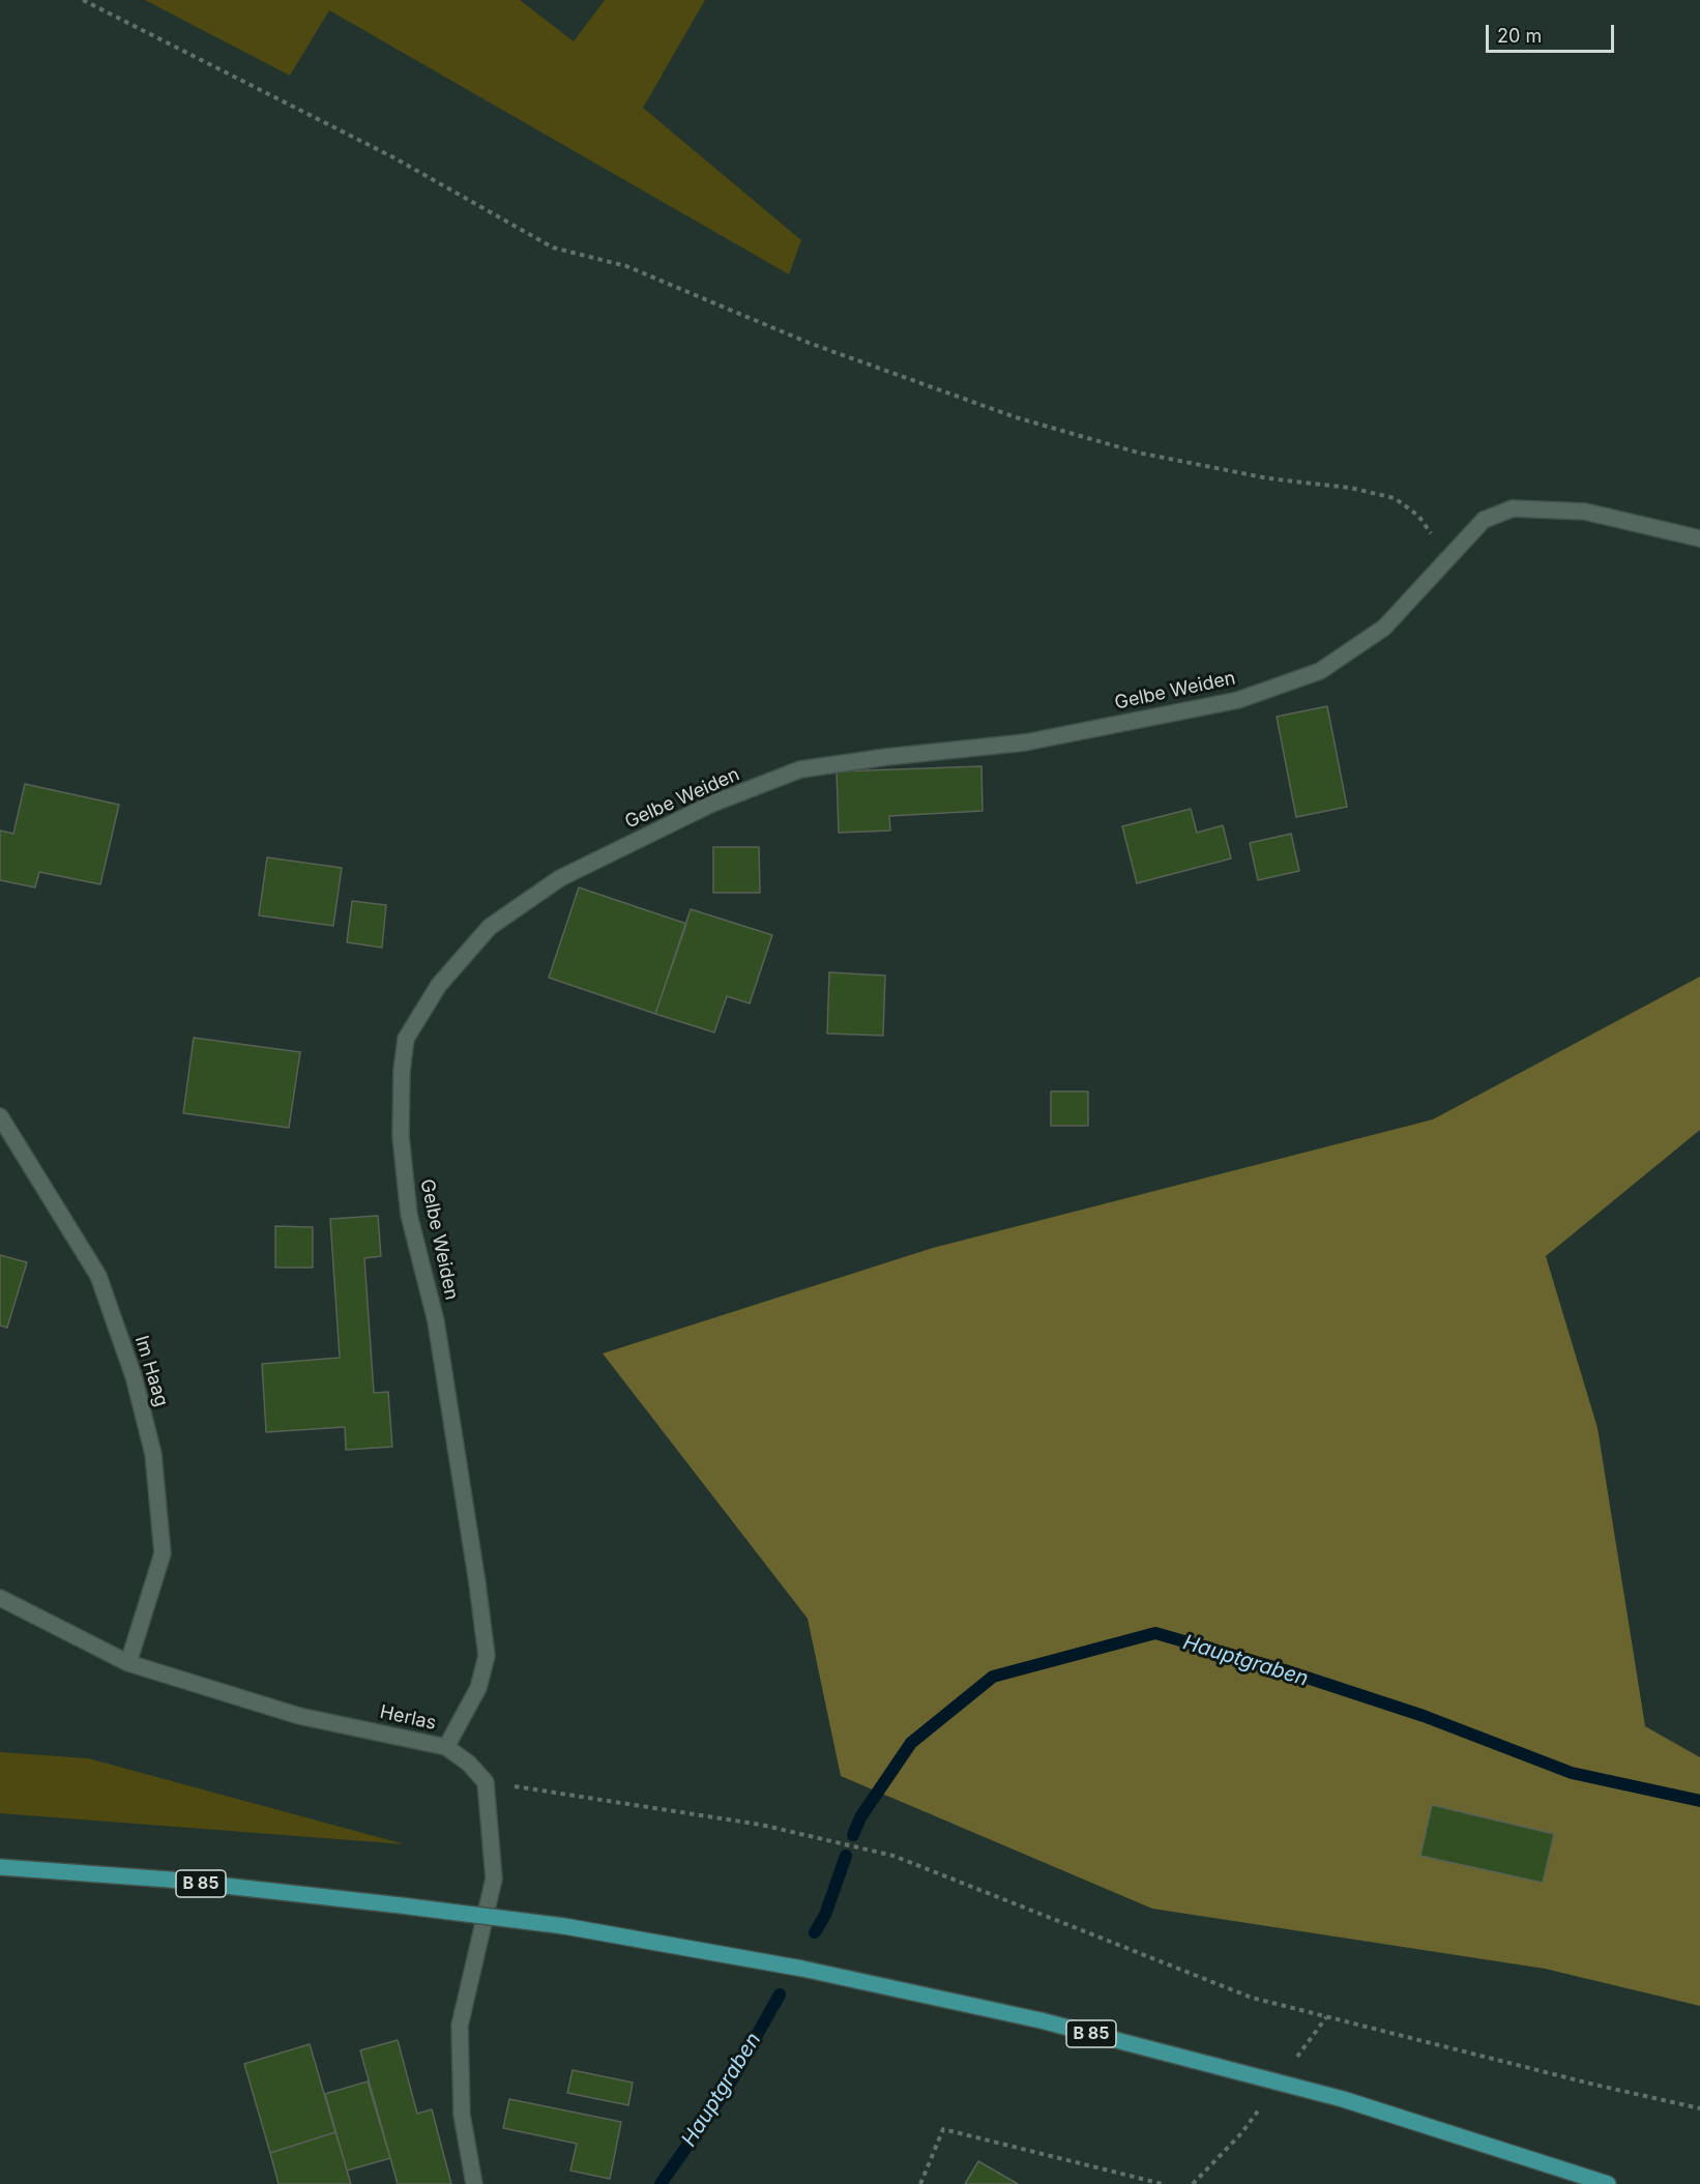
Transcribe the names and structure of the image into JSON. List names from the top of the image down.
{
  "streets": {
    "main road": ["B 85"],
    "street": ["Gelbe Weiden", "Im Haag", "Herlas"]
  },
  "crossings": [
    ["Gelbe Weiden", "Herlas"],
    ["Im Haag", "Herlas"]
  ],
  "water": ["Hauptgraben"],
  "scale_bar": "20 m"
}
